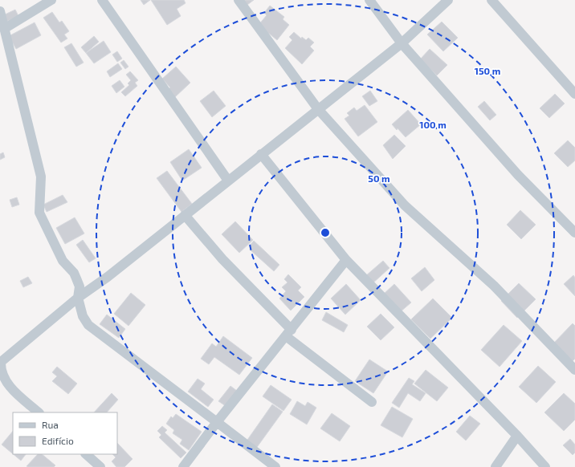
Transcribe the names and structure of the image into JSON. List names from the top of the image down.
{
  "legend": ["Rua", "Edifício"],
  "rings": ["150 m", "100 m", "50 m"]
}
